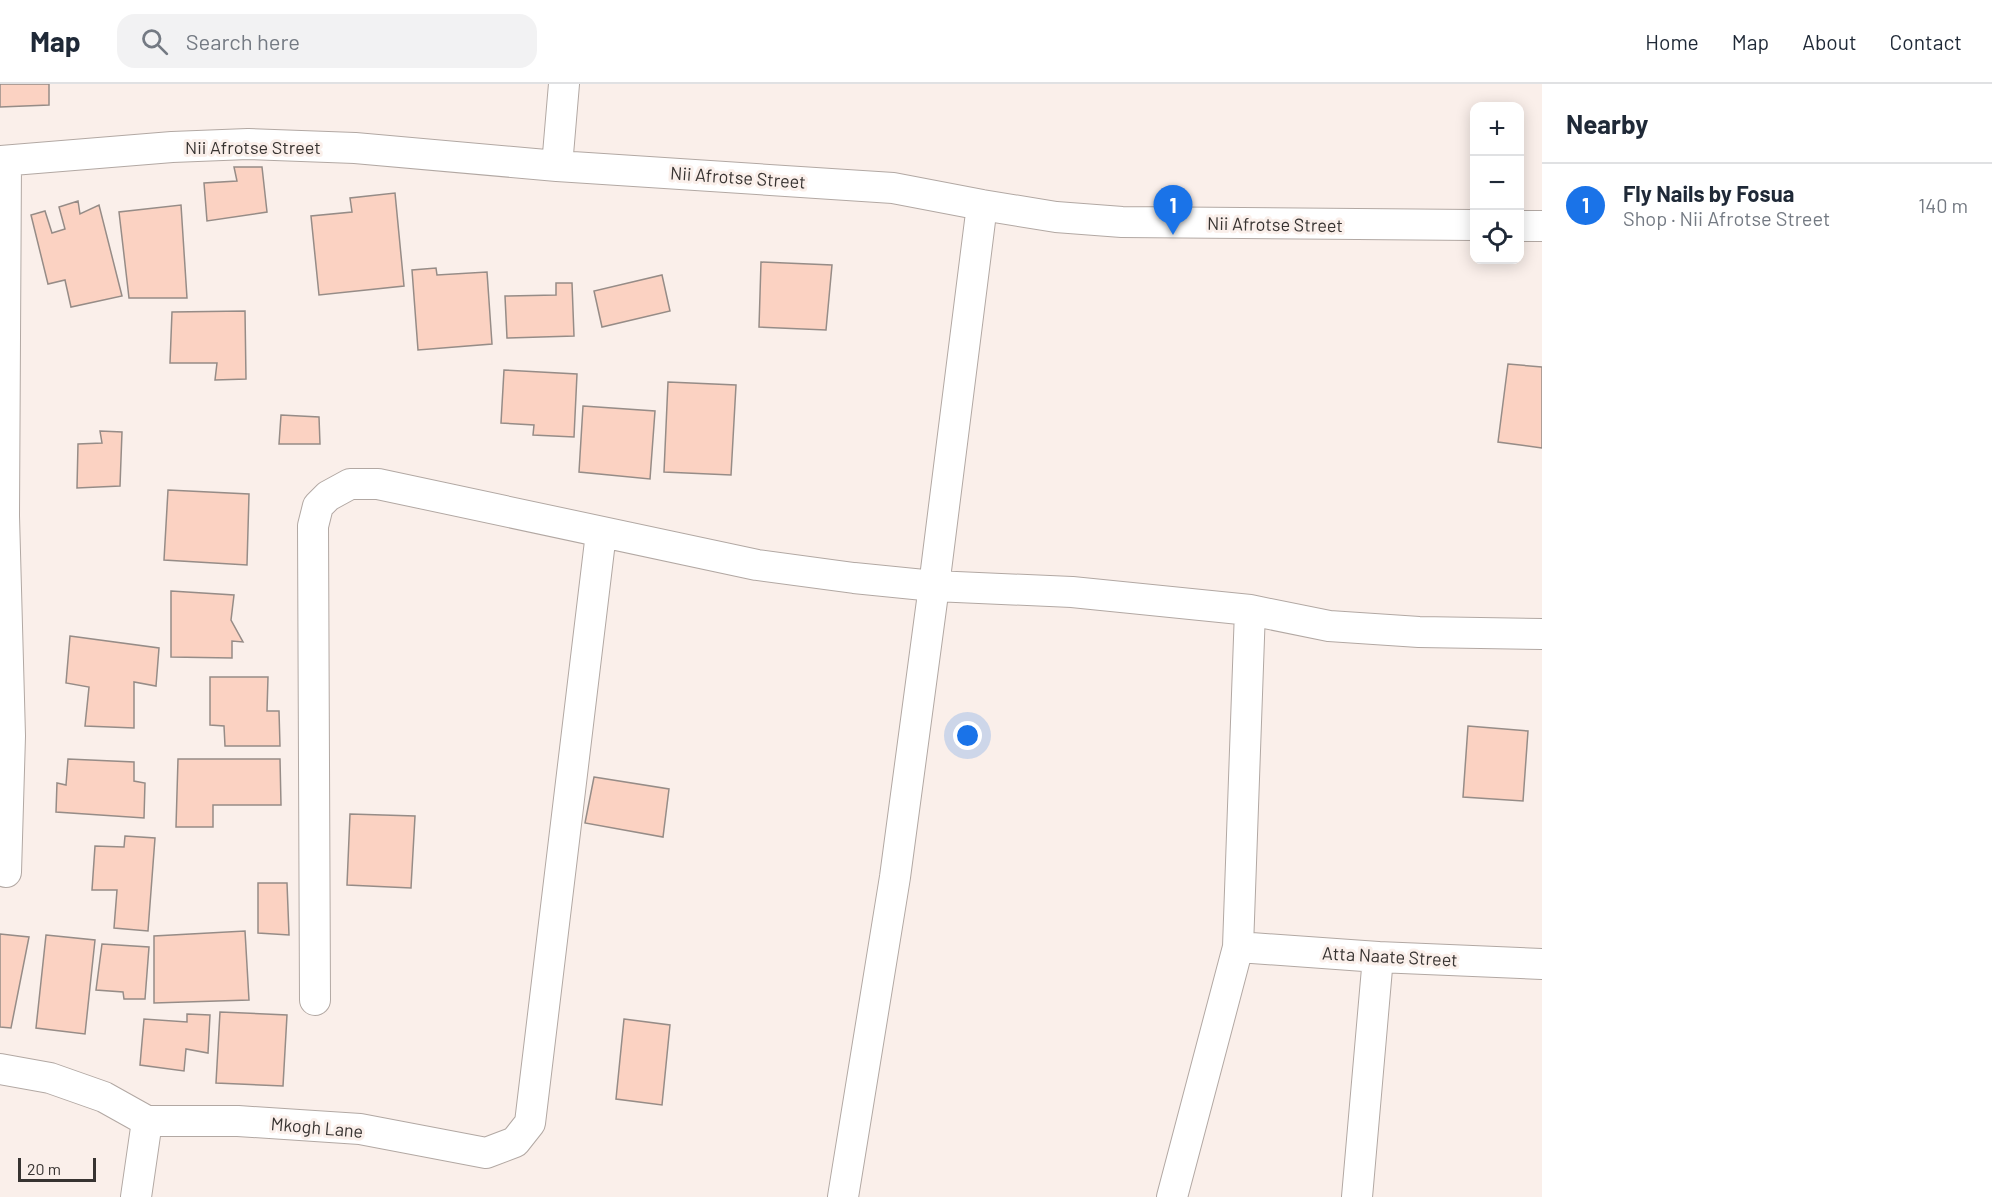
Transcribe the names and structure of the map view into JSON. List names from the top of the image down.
{
  "streets": {
    "street": ["Nii Afrotse Street", "Atta Naate Street", "Mkogh Lane"]
  },
  "scale_bar": "20 m",
  "page": {
    "header": "Map",
    "search": "Search here",
    "nav": [
      "Home",
      "Map",
      "About",
      "Contact"
    ],
    "heading": "Nearby",
    "map_buttons": ["+", "−"],
    "list": [
      {
        "mark": "1",
        "name": "Fly Nails by Fosua",
        "note": "Shop · Nii Afrotse Street",
        "value": "140 m"
      }
    ],
    "pins": "1",
    "scale": "20 m"
  }
}
